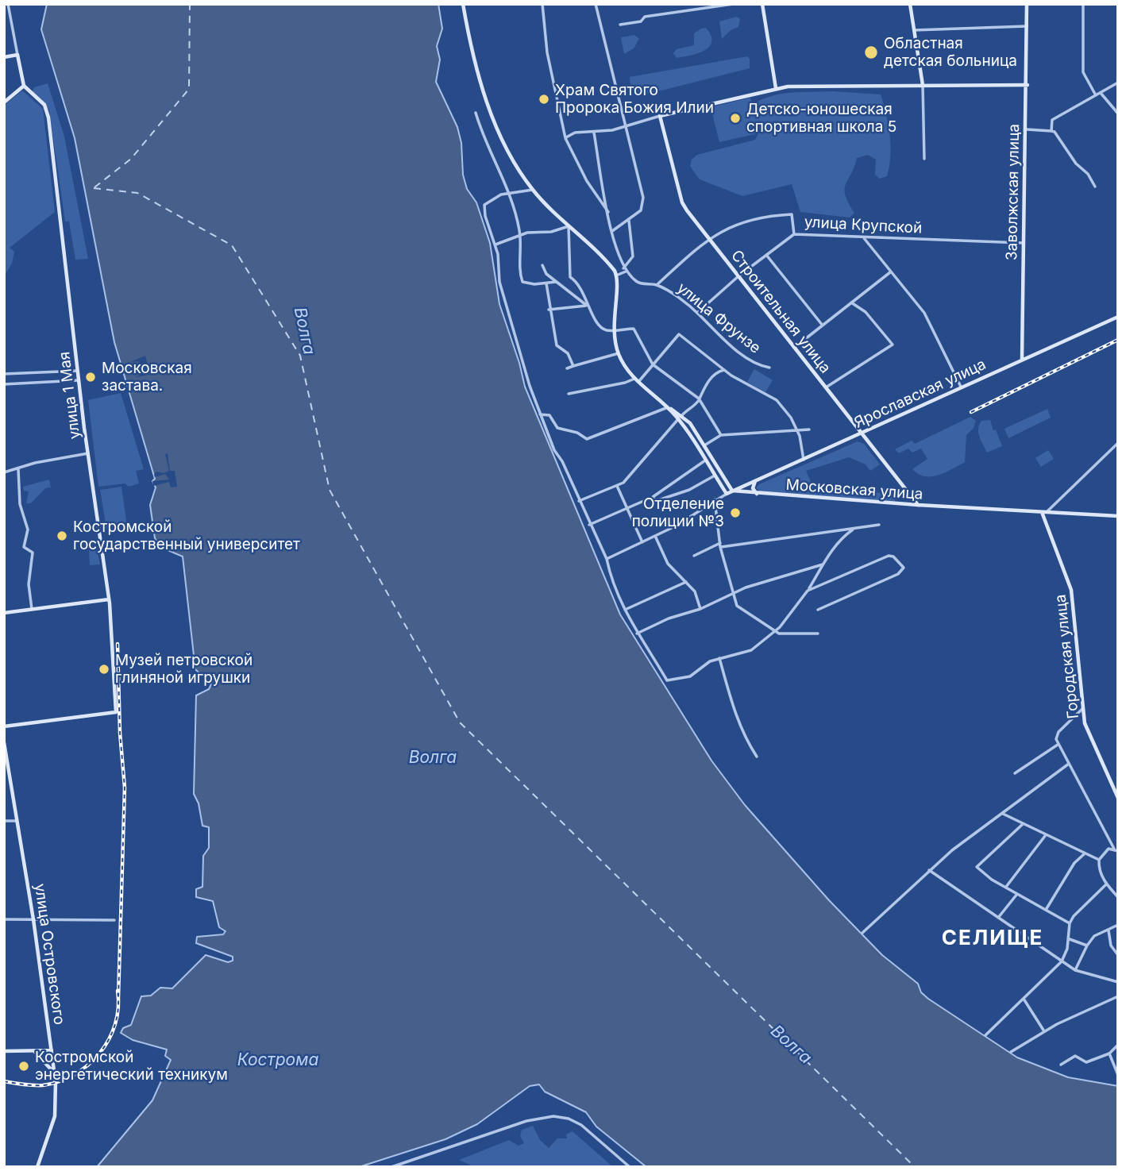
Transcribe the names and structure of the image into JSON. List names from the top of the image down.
{
  "streets": {
    "street": [
      "Заволжская улица",
      "улица Крупской",
      "Строительная улица",
      "улица Фрунзе",
      "Ярославская улица",
      "улица 1 Мая",
      "Московская улица",
      "Городская улица",
      "улица Островского"
    ]
  },
  "crossings": [
    ["Заволжская улица", "улица Крупской"],
    ["Заволжская улица", "Ярославская улица"],
    ["улица Крупской", "Строительная улица"],
    ["улица Крупской", "улица Фрунзе"],
    ["Строительная улица", "Ярославская улица"],
    ["Строительная улица", "Московская улица"],
    ["Ярославская улица", "Московская улица"],
    ["Московская улица", "Городская улица"]
  ],
  "districts": ["СЕЛИЩЕ"],
  "water": ["Волга", "Кострома"],
  "places": [
    "Областная детская больница",
    "Храм Святого Пророка Божия Илии",
    "Детско-юношеская спортивная школа 5",
    "Московская застава.",
    "Отделение полиции №3",
    "Костромской государственный университет",
    "Музей петровской глиняной игрушки",
    "Костромской энергетический техникум"
  ]
}
